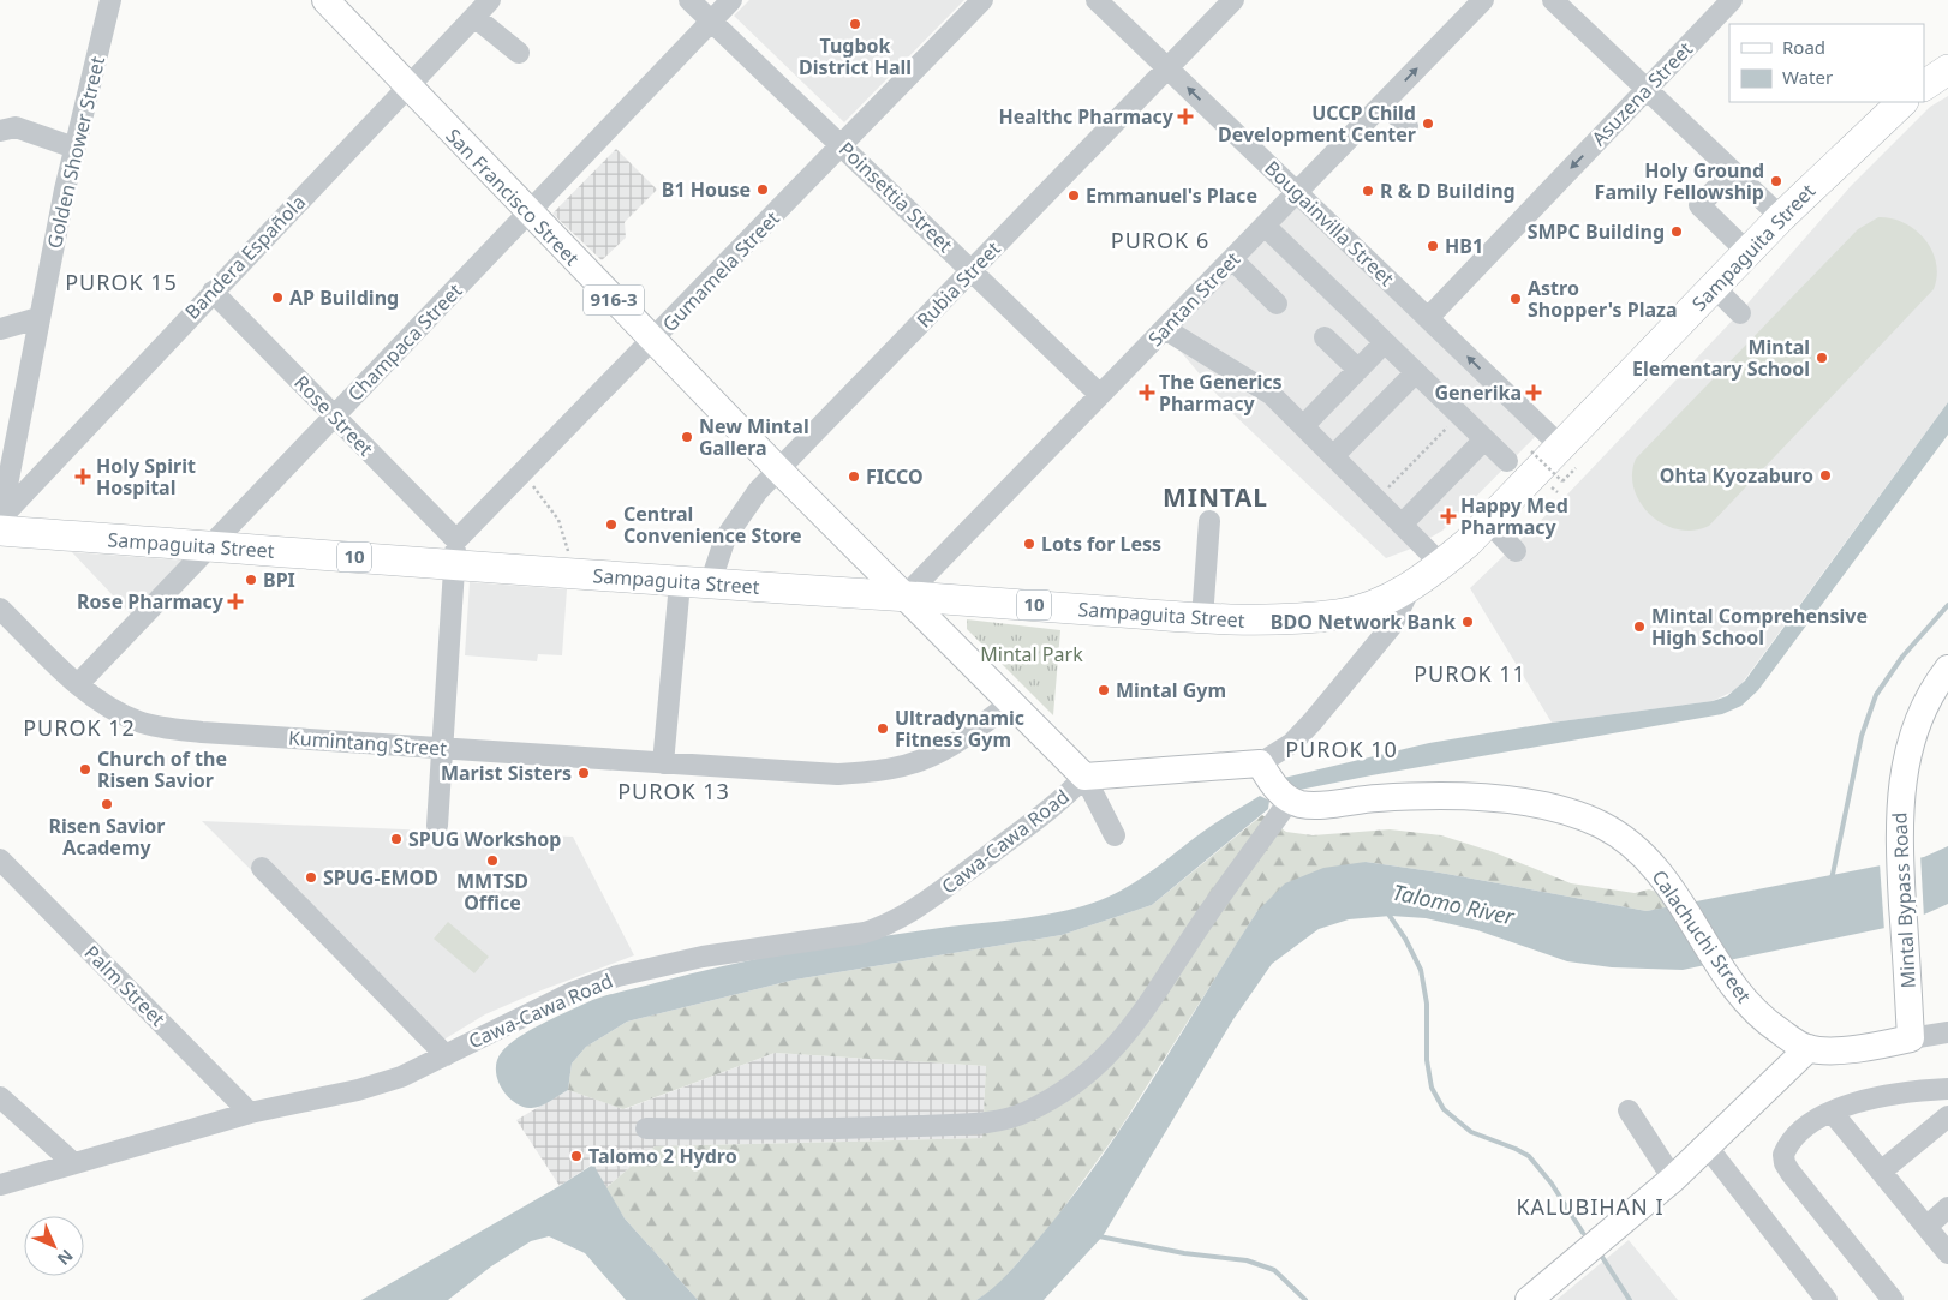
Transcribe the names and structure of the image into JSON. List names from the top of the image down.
{
  "streets": {
    "highway": ["Sampaguita Street", "10"],
    "main road": [
      "San Francisco Street",
      "916-3",
      "Mintal Bypass Road",
      "Calachuchi Street"
    ],
    "street": [
      "Asuzena Street",
      "Golden Shower Street",
      "Poinsettia Street",
      "Bougainvilla Street",
      "Bandera Española",
      "Gumamela Street",
      "Rubia Street",
      "Santan Street",
      "Champaca Street",
      "Rose Street",
      "Kumintang Street",
      "Cawa-Cawa Road",
      "Palm Street"
    ]
  },
  "crossings": [
    ["Asuzena Street", "Bougainvilla Street"],
    ["Golden Shower Street", "Sampaguita Street"],
    ["Golden Shower Street", "Bandera Española"],
    ["San Francisco Street", "Sampaguita Street"],
    ["San Francisco Street", "Bandera Española"],
    ["San Francisco Street", "Gumamela Street"],
    ["San Francisco Street", "Rubia Street"],
    ["San Francisco Street", "Santan Street"],
    ["San Francisco Street", "Champaca Street"],
    ["San Francisco Street", "Kumintang Street"],
    ["San Francisco Street", "Cawa-Cawa Road"],
    ["Poinsettia Street", "Gumamela Street"],
    ["Poinsettia Street", "Rubia Street"],
    ["Poinsettia Street", "Santan Street"],
    ["Poinsettia Street", "Champaca Street"],
    ["Bougainvilla Street", "Sampaguita Street"],
    ["Bougainvilla Street", "Rubia Street"],
    ["Bougainvilla Street", "Santan Street"],
    ["Sampaguita Street", "Bandera Española"],
    ["Sampaguita Street", "Gumamela Street"],
    ["Sampaguita Street", "Rubia Street"],
    ["Sampaguita Street", "Santan Street"],
    ["Sampaguita Street", "Champaca Street"],
    ["Sampaguita Street", "Rose Street"],
    ["Bandera Española", "Rose Street"],
    ["Gumamela Street", "Rose Street"],
    ["Champaca Street", "Rose Street"],
    ["Champaca Street", "Kumintang Street"],
    ["Cawa-Cawa Road", "Palm Street"]
  ],
  "one_way": ["Asuzena Street"],
  "districts": [
    "PUROK 6",
    "PUROK 15",
    "MINTAL",
    "PUROK 11",
    "PUROK 12",
    "PUROK 10",
    "PUROK 13",
    "KALUBIHAN I"
  ],
  "water": ["Talomo River"],
  "parks": ["Mintal Park"],
  "places": {
    "other": [
      "Tugbok District Hall",
      "UCCP Child Development Center",
      "Holy Ground Family Fellowship",
      "B1 House",
      "R & D Building",
      "Emmanuel's Place",
      "SMPC Building",
      "HB1",
      "AP Building",
      "Astro Shopper's Plaza",
      "Mintal Elementary School",
      "New Mintal Gallera",
      "Ohta Kyozaburo",
      "FICCO",
      "Central Convenience Store",
      "Lots for Less",
      "BPI",
      "BDO Network Bank",
      "Mintal Comprehensive High School",
      "Mintal Gym",
      "Ultradynamic Fitness Gym",
      "Church of the Risen Savior",
      "Marist Sisters",
      "Risen Savior Academy",
      "SPUG Workshop",
      "MMTSD Office",
      "SPUG-EMOD",
      "Talomo 2 Hydro"
    ],
    "health": [
      "Healthc Pharmacy",
      "The Generics Pharmacy",
      "Generika",
      "Holy Spirit Hospital",
      "Happy Med Pharmacy",
      "Rose Pharmacy"
    ]
  },
  "legend": ["Road", "Water"],
  "north": "bottom right"
}
